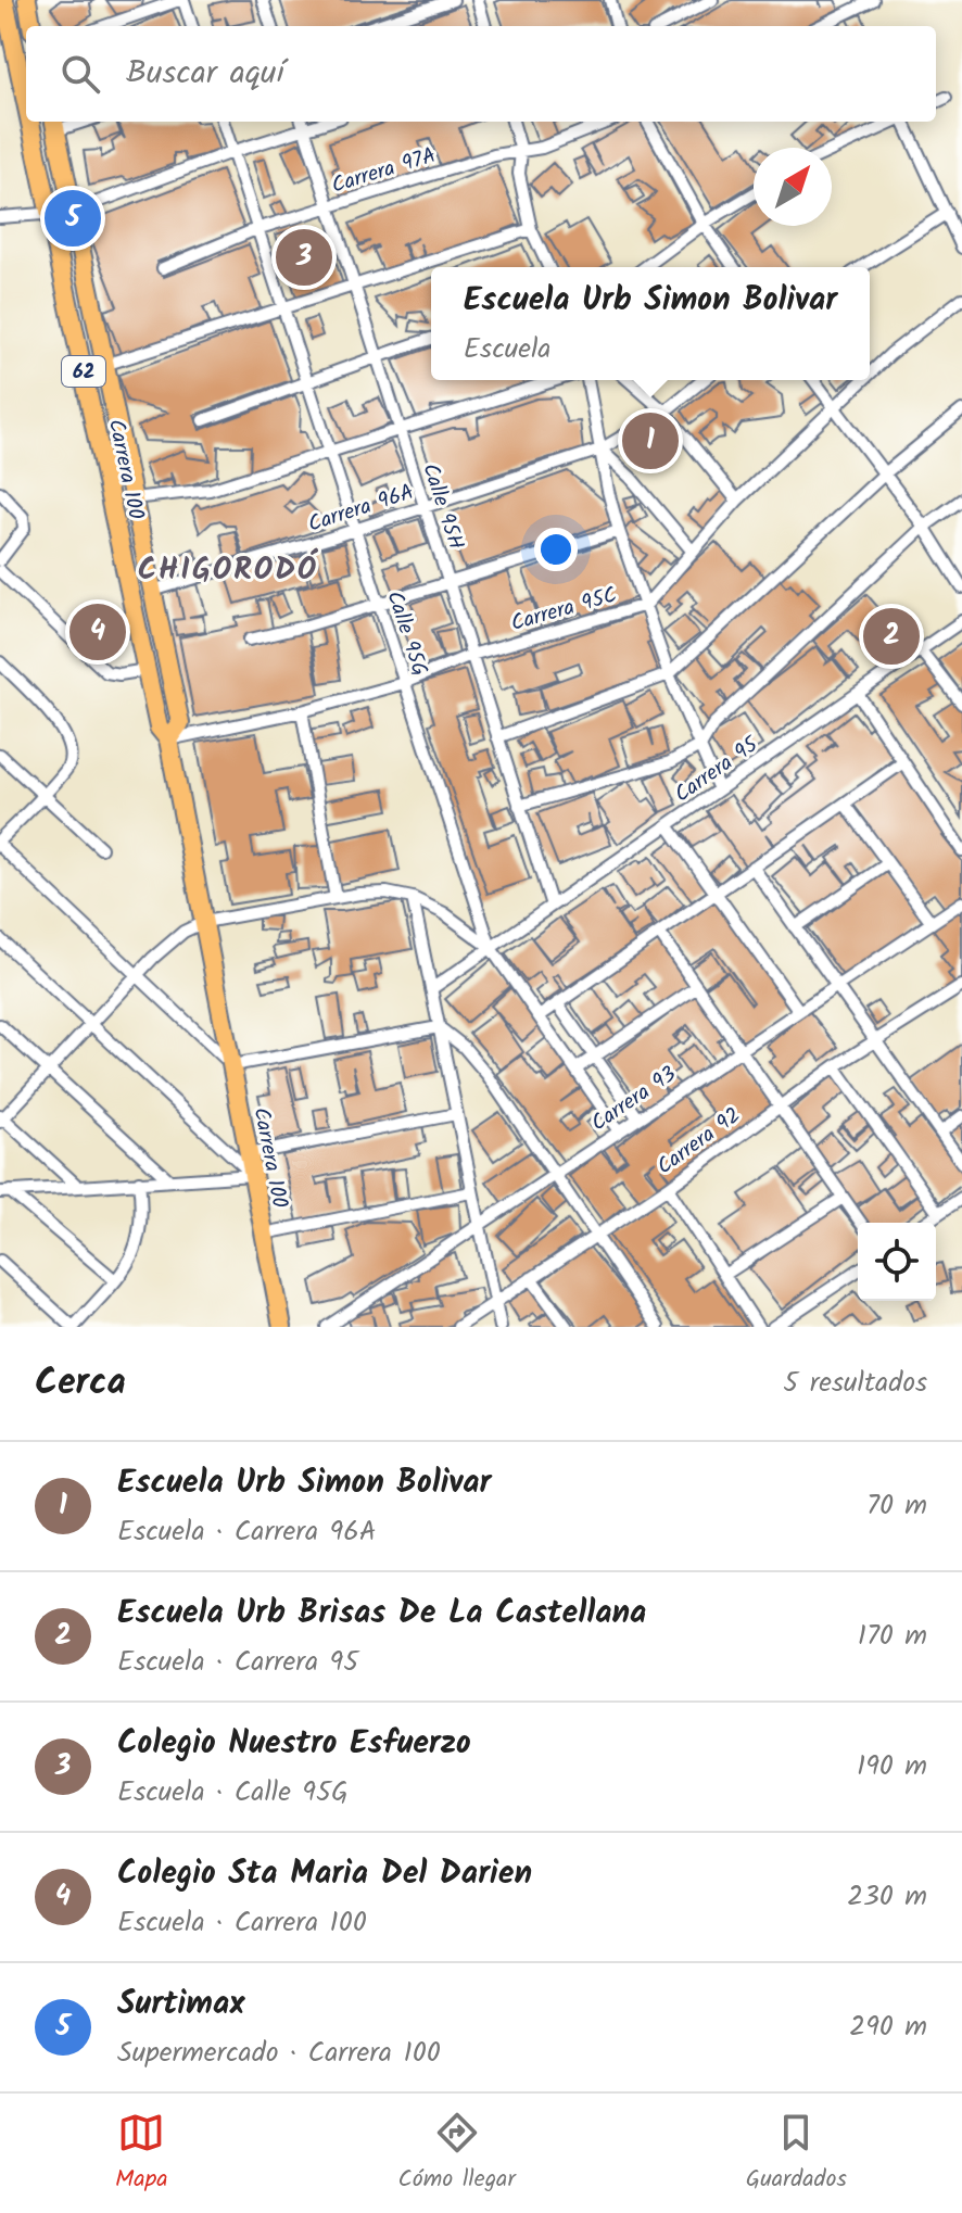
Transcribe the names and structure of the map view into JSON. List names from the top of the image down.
{
  "streets": {
    "highway": ["62", "Carrera 100"],
    "street": [
      "Carrera 97A",
      "Calle 95H",
      "Carrera 96A",
      "Carrera 95C",
      "Calle 95G",
      "Carrera 95",
      "Carrera 93",
      "Carrera 92"
    ]
  },
  "crossings": [
    ["Carrera 97A", "Calle 95H"],
    ["Carrera 97A", "Calle 95G"],
    ["Carrera 100", "Carrera 96A"],
    ["Carrera 100", "Carrera 95C"],
    ["Calle 95H", "Carrera 96A"],
    ["Calle 95H", "Carrera 95C"],
    ["Calle 95H", "Carrera 95"],
    ["Carrera 96A", "Calle 95G"],
    ["Carrera 95C", "Calle 95G"],
    ["Calle 95G", "Carrera 95"],
    ["Calle 95G", "Carrera 93"]
  ],
  "districts": ["CHIGORODÓ"],
  "north": "top right",
  "page": {
    "search": "Buscar aquí",
    "pins": [
      "5",
      "3",
      "1",
      "4",
      "2"
    ],
    "popup": ["Escuela Urb Simon Bolivar", "Escuela"],
    "heading": ["Cerca", "5 resultados"],
    "list": [
      {
        "mark": "1",
        "name": "Escuela Urb Simon Bolivar",
        "note": "Escuela · Carrera 96A",
        "value": "70 m"
      },
      {
        "mark": "2",
        "name": "Escuela Urb Brisas De La Castellana",
        "note": "Escuela · Carrera 95",
        "value": "170 m"
      },
      {
        "mark": "3",
        "name": "Colegio Nuestro Esfuerzo",
        "note": "Escuela · Calle 95G",
        "value": "190 m"
      },
      {
        "mark": "4",
        "name": "Colegio Sta Maria Del Darien",
        "note": "Escuela · Carrera 100",
        "value": "230 m"
      },
      {
        "mark": "5",
        "name": "Surtimax",
        "note": "Supermercado · Carrera 100",
        "value": "290 m"
      }
    ],
    "nav": ["Mapa", "Cómo llegar", "Guardados"]
  }
}
